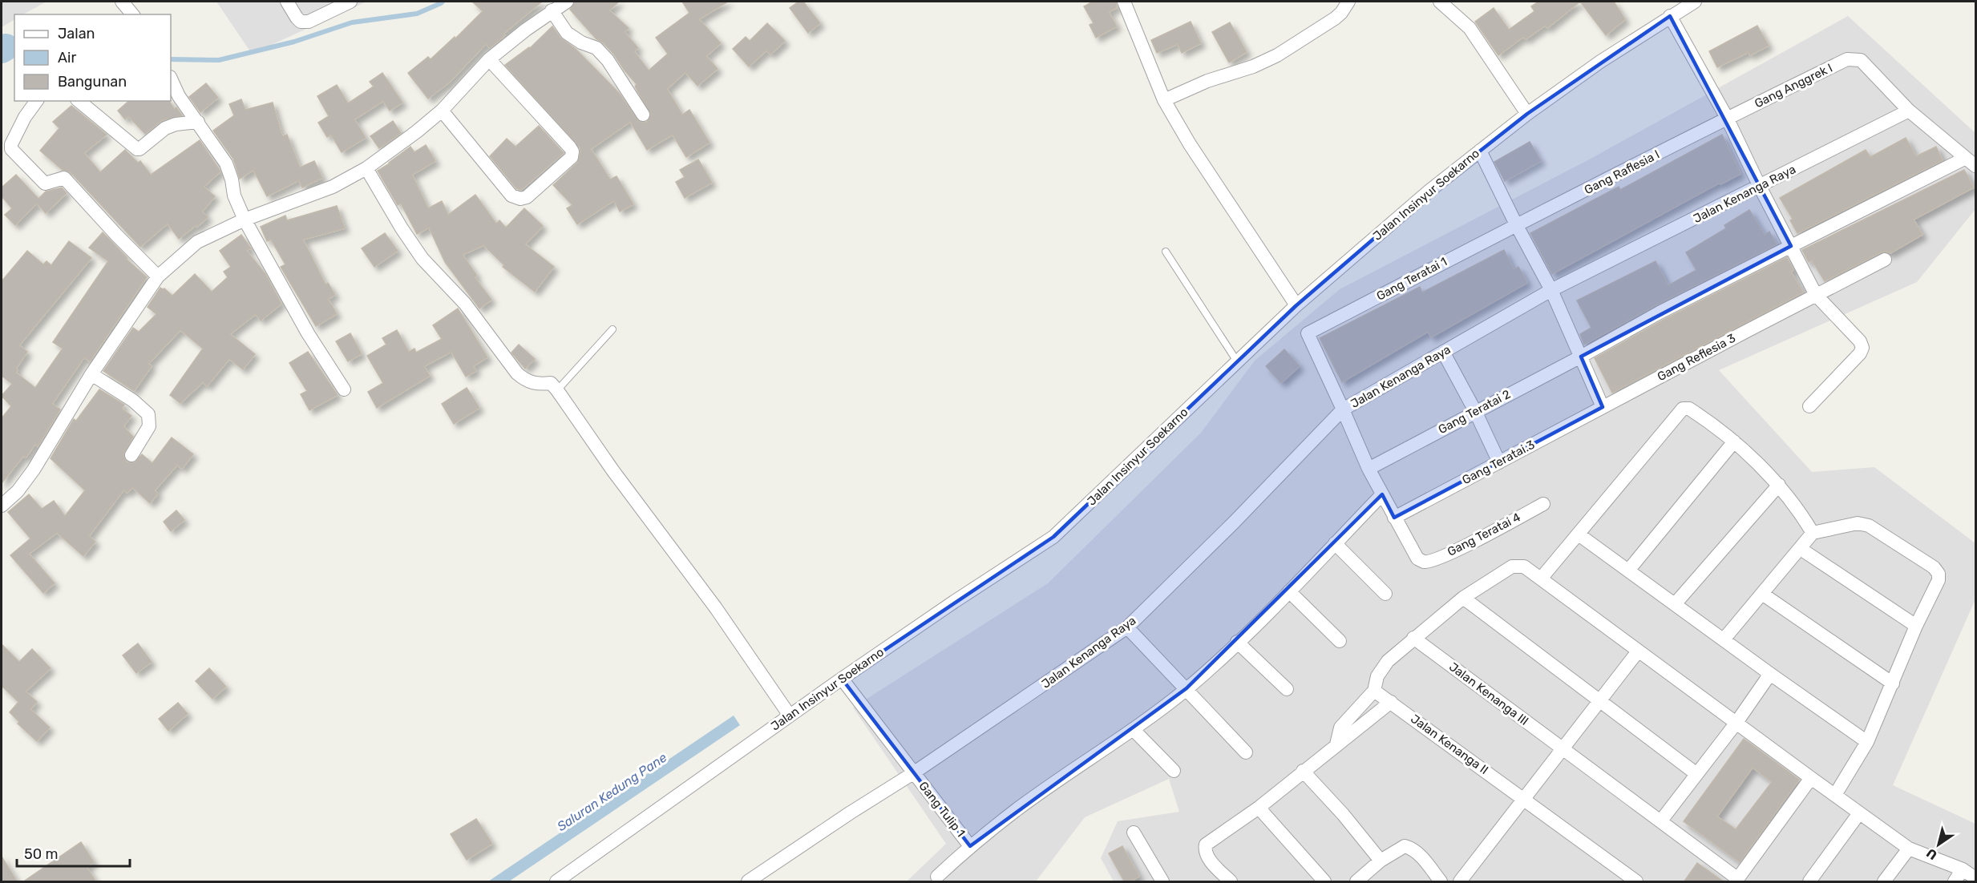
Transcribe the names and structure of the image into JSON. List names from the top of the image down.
{
  "streets": {
    "street": [
      "Gang Anggrek l",
      "Gang Raflesia l",
      "Jalan Kenanga Raya",
      "Jalan Insinyur Soekarno",
      "Gang Teratai 1",
      "Gang Reflesia 3",
      "Gang Teratai 2",
      "Gang Teratai.3",
      "Gang Teratai 4",
      "Jalan Kenanga III",
      "Jalan Kenanga II",
      "Gang Tulip 1"
    ]
  },
  "crossings": [
    ["Gang Anggrek l", "Gang Raflesia l"],
    ["Gang Anggrek l", "Jalan Kenanga Raya"],
    ["Gang Raflesia l", "Gang Teratai 1"],
    ["Jalan Kenanga Raya", "Gang Teratai 1"],
    ["Jalan Kenanga Raya", "Gang Tulip 1"],
    ["Jalan Insinyur Soekarno", "Gang Tulip 1"],
    ["Gang Reflesia 3", "Gang Teratai.3"],
    ["Gang Teratai.3", "Gang Teratai 4"]
  ],
  "water": ["Saluran Kedung Pane"],
  "legend": ["Jalan", "Air", "Bangunan"],
  "scale_bar": "50 m",
  "north": "bottom left"
}
